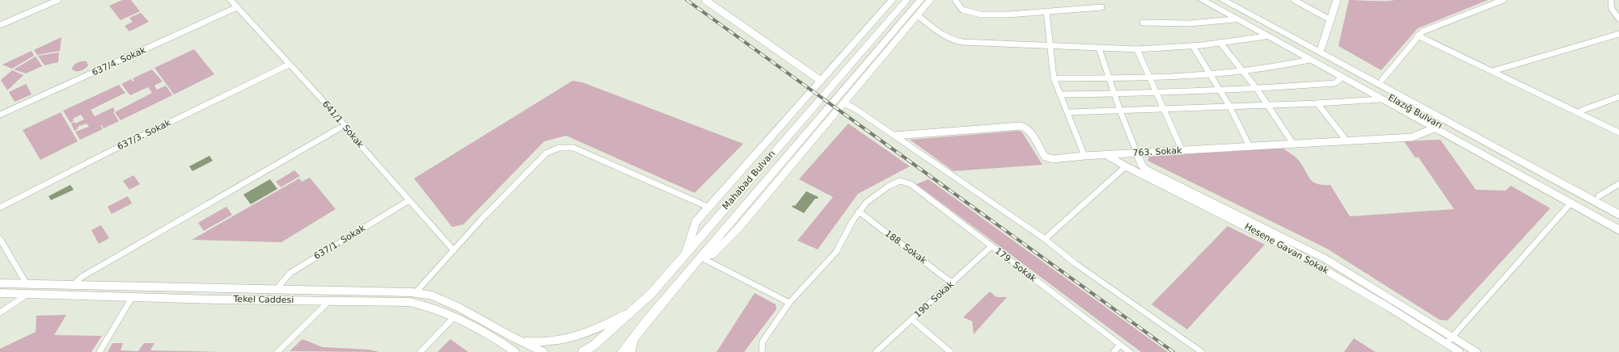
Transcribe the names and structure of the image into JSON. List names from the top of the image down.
{
  "streets": {
    "highway": ["Elazığ Bulvarı"],
    "main road": ["Mahabad Bulvarı", "Tekel Caddesi"],
    "street": [
      "637/4. Sokak",
      "641/1. Sokak",
      "637/3. Sokak",
      "763. Sokak",
      "637/1. Sokak",
      "188. Sokak",
      "Hesene Gavan Sokak",
      "179. Sokak",
      "190. Sokak"
    ]
  },
  "crossings": [
    ["637/4. Sokak", "641/1. Sokak"],
    ["641/1. Sokak", "637/3. Sokak"],
    ["641/1. Sokak", "637/1. Sokak"],
    ["763. Sokak", "Hesene Gavan Sokak"],
    ["188. Sokak", "179. Sokak"],
    ["188. Sokak", "190. Sokak"],
    ["179. Sokak", "190. Sokak"]
  ]
}
